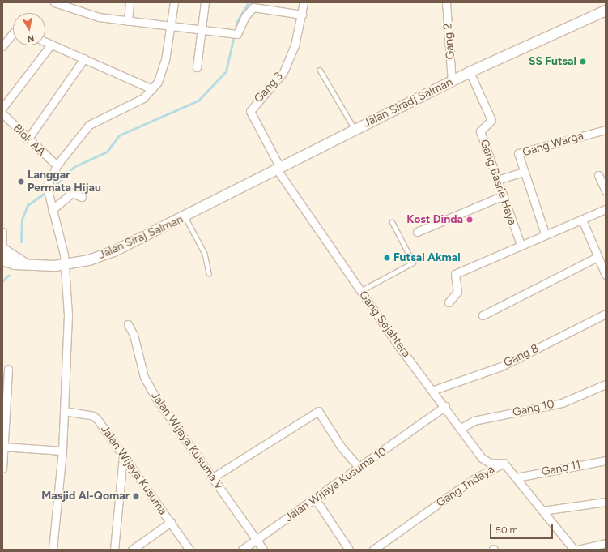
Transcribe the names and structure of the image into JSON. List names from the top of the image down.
{
  "streets": {
    "street": [
      "Gang 2",
      "Gang 3",
      "Jalan Siradj Salman",
      "Blok AA",
      "Gang Warga",
      "Gang Basrie Haya",
      "Jalan Siraj Salman",
      "Gang Sejahtera",
      "Gang 8",
      "Gang 10",
      "Jalan Wijaya Kusuma V",
      "Gang 11",
      "Jalan Wijaya Kusuma",
      "Jalan Wijaya Kusuma 10",
      "Gang Tridaya"
    ]
  },
  "crossings": [
    ["Gang 2", "Jalan Siradj Salman"],
    ["Gang 3", "Jalan Siradj Salman"],
    ["Gang 3", "Gang Sejahtera"],
    ["Jalan Siradj Salman", "Gang Basrie Haya"],
    ["Jalan Siradj Salman", "Jalan Siraj Salman"],
    ["Jalan Siradj Salman", "Gang Sejahtera"],
    ["Gang Sejahtera", "Gang 8"],
    ["Gang Sejahtera", "Gang 10"],
    ["Gang Sejahtera", "Jalan Wijaya Kusuma 10"],
    ["Gang Sejahtera", "Gang Tridaya"],
    ["Jalan Wijaya Kusuma V", "Jalan Wijaya Kusuma 10"]
  ],
  "places": [
    "SS Futsal",
    "Langgar Permata Hijau",
    "Kost Dinda",
    "Futsal Akmal",
    "Masjid Al-Qomar"
  ],
  "scale_bar": "50 m",
  "north": "bottom"
}
